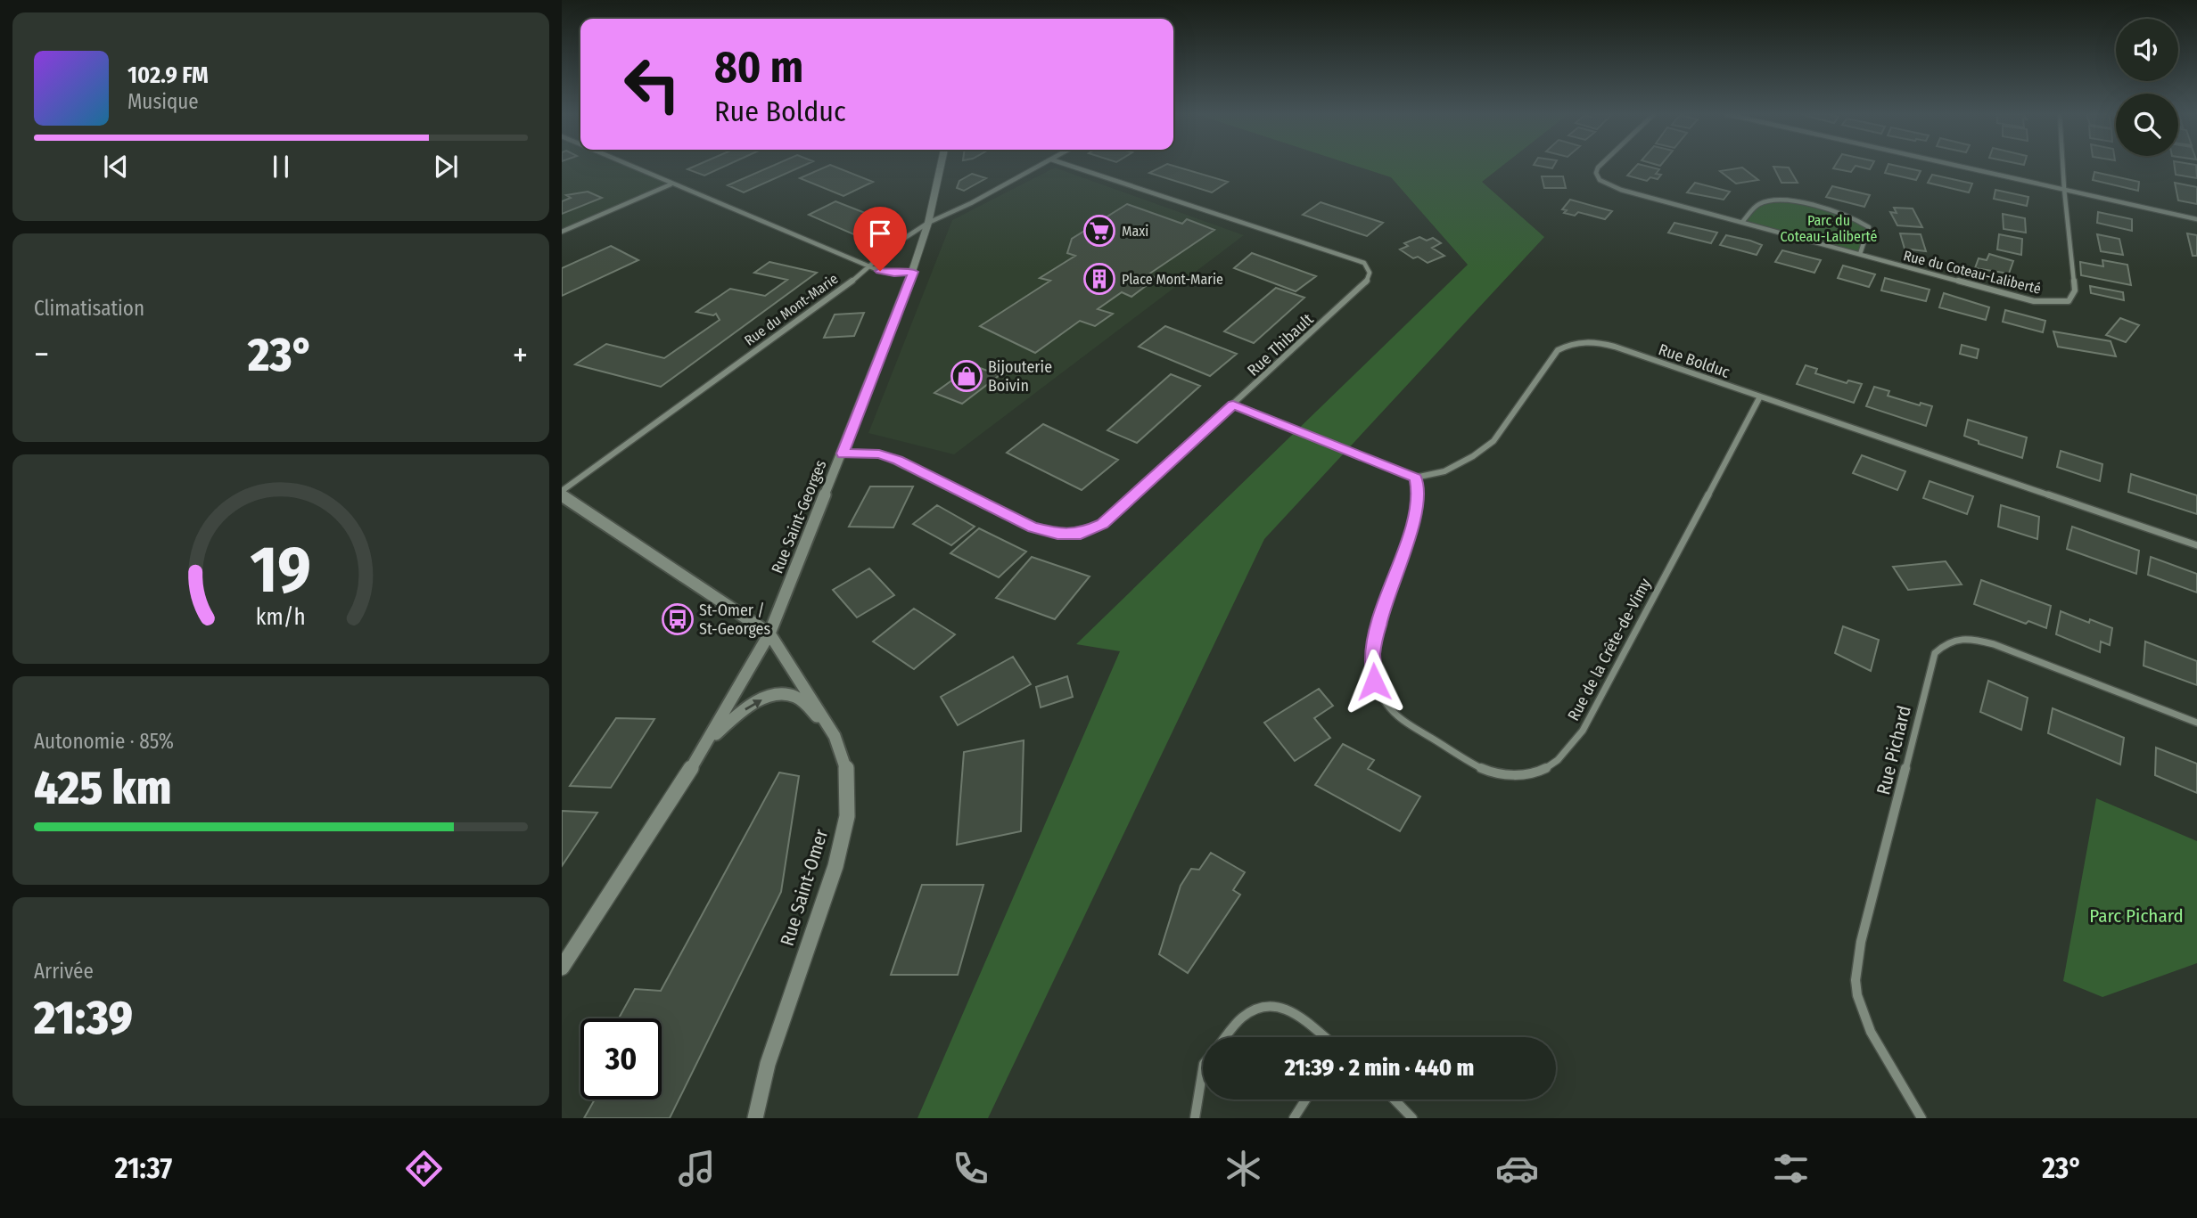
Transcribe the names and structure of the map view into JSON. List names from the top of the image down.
{
  "streets": {
    "street": [
      "Rue du Coteau-Laliberté",
      "Rue du Mont-Marie",
      "Rue Thibault",
      "Rue Bolduc",
      "Rue Saint-Georges",
      "Rue de la Crête-de-Vimy",
      "Rue Pichard",
      "Rue Saint-Omer"
    ]
  },
  "crossings": [
    ["Rue du Mont-Marie", "Rue Saint-Georges"],
    ["Rue du Mont-Marie", "Rue Saint-Omer"],
    ["Rue Thibault", "Rue Saint-Georges"],
    ["Rue Bolduc", "Rue de la Crête-de-Vimy"],
    ["Rue Saint-Georges", "Rue Saint-Omer"]
  ],
  "parks": ["Parc du Coteau-Laliberté", "Parc Pichard"],
  "places": {
    "supermarket": ["Maxi"],
    "building": ["Place Mont-Marie"],
    "shop": ["Bijouterie Boivin"],
    "bus stop": ["St-Omer / St-Georges"]
  },
  "page": {
    "turn": ["80 m", "Rue Bolduc"],
    "song": ["102.9 FM", "Musique"],
    "tile": [
      "Climatisation",
      ["Autonomie · 85%", "425 km"],
      ["Arrivée", "21:39"]
    ],
    "heat": ["−", "23°", "+"],
    "limit": "30",
    "trip": "21:39 · 2 min · 440 m",
    "tabs": ["21:37", "23°"],
    "gauge": ["19", "km/h"]
  }
}
